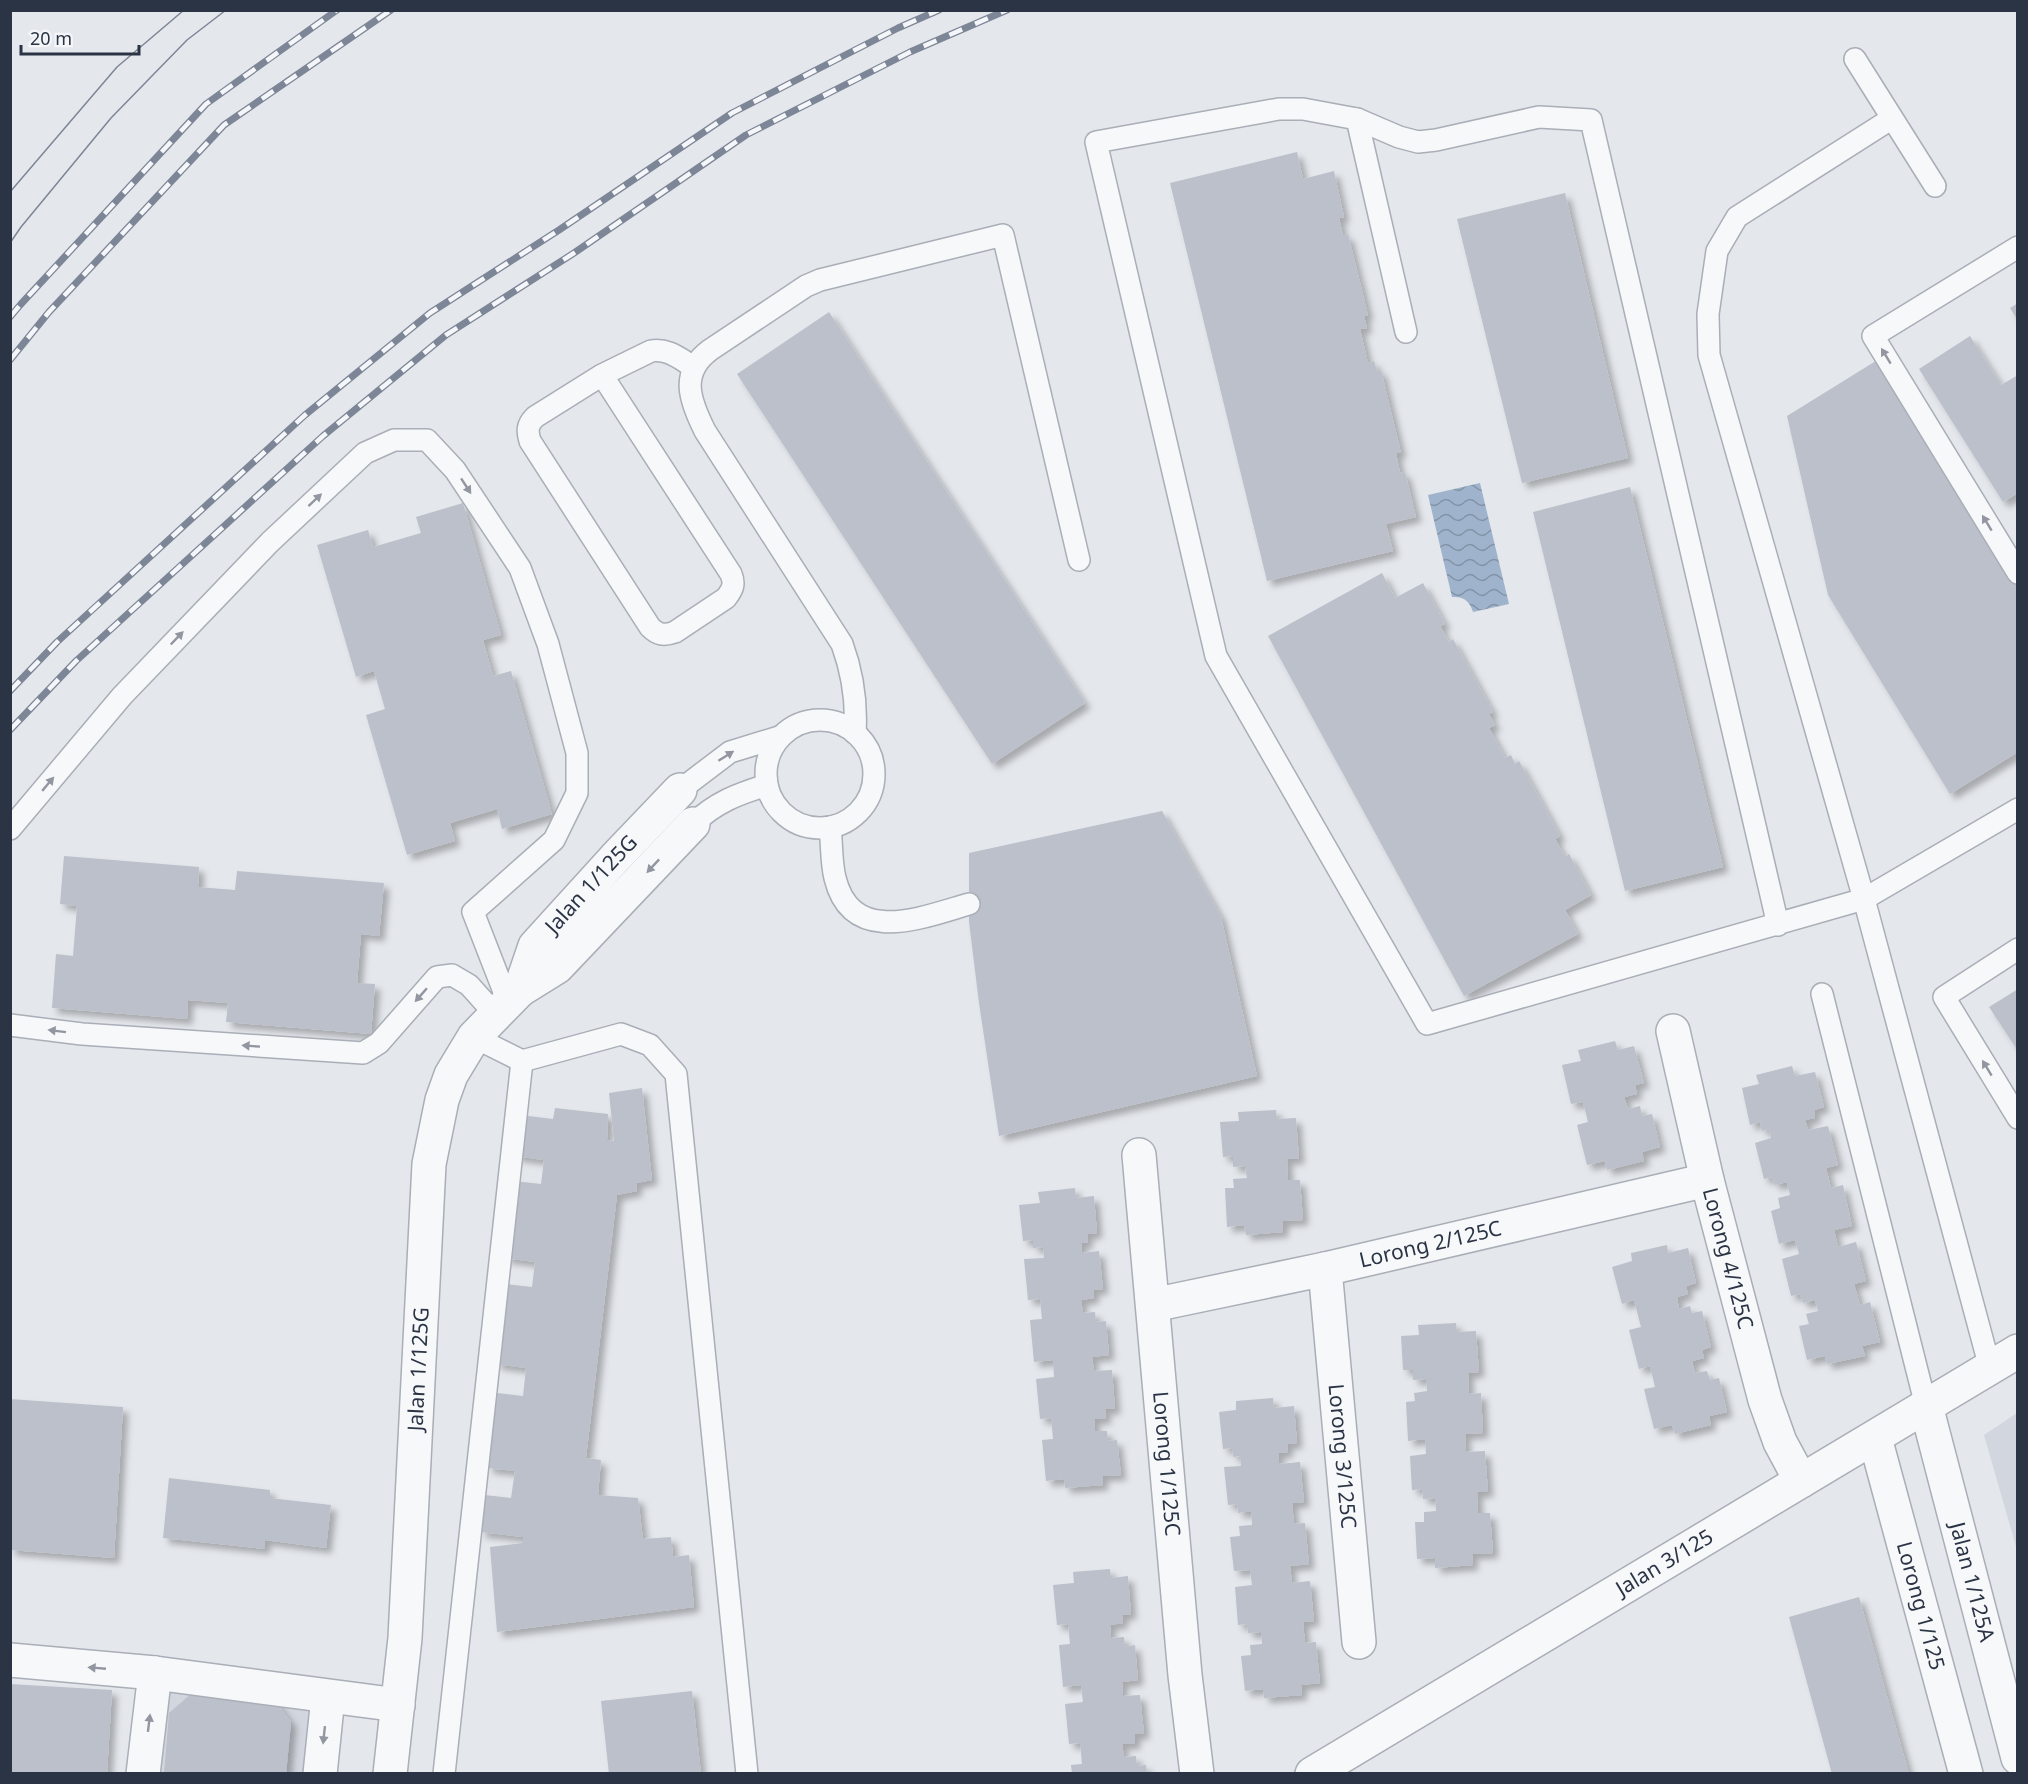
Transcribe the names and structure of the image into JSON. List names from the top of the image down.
{
  "streets": {
    "street": [
      "Jalan 1/125G",
      "Lorong 2/125C",
      "Lorong 4/125C",
      "Lorong 3/125C",
      "Lorong 1/125C",
      "Jalan 3/125",
      "Jalan 1/125A",
      "Lorong 1/125"
    ]
  },
  "crossings": [
    ["Lorong 2/125C", "Lorong 4/125C"],
    ["Lorong 2/125C", "Lorong 3/125C"],
    ["Lorong 2/125C", "Lorong 1/125C"],
    ["Lorong 4/125C", "Jalan 3/125"],
    ["Jalan 3/125", "Jalan 1/125A"],
    ["Jalan 3/125", "Lorong 1/125"]
  ],
  "scale_bar": "20 m"
}
